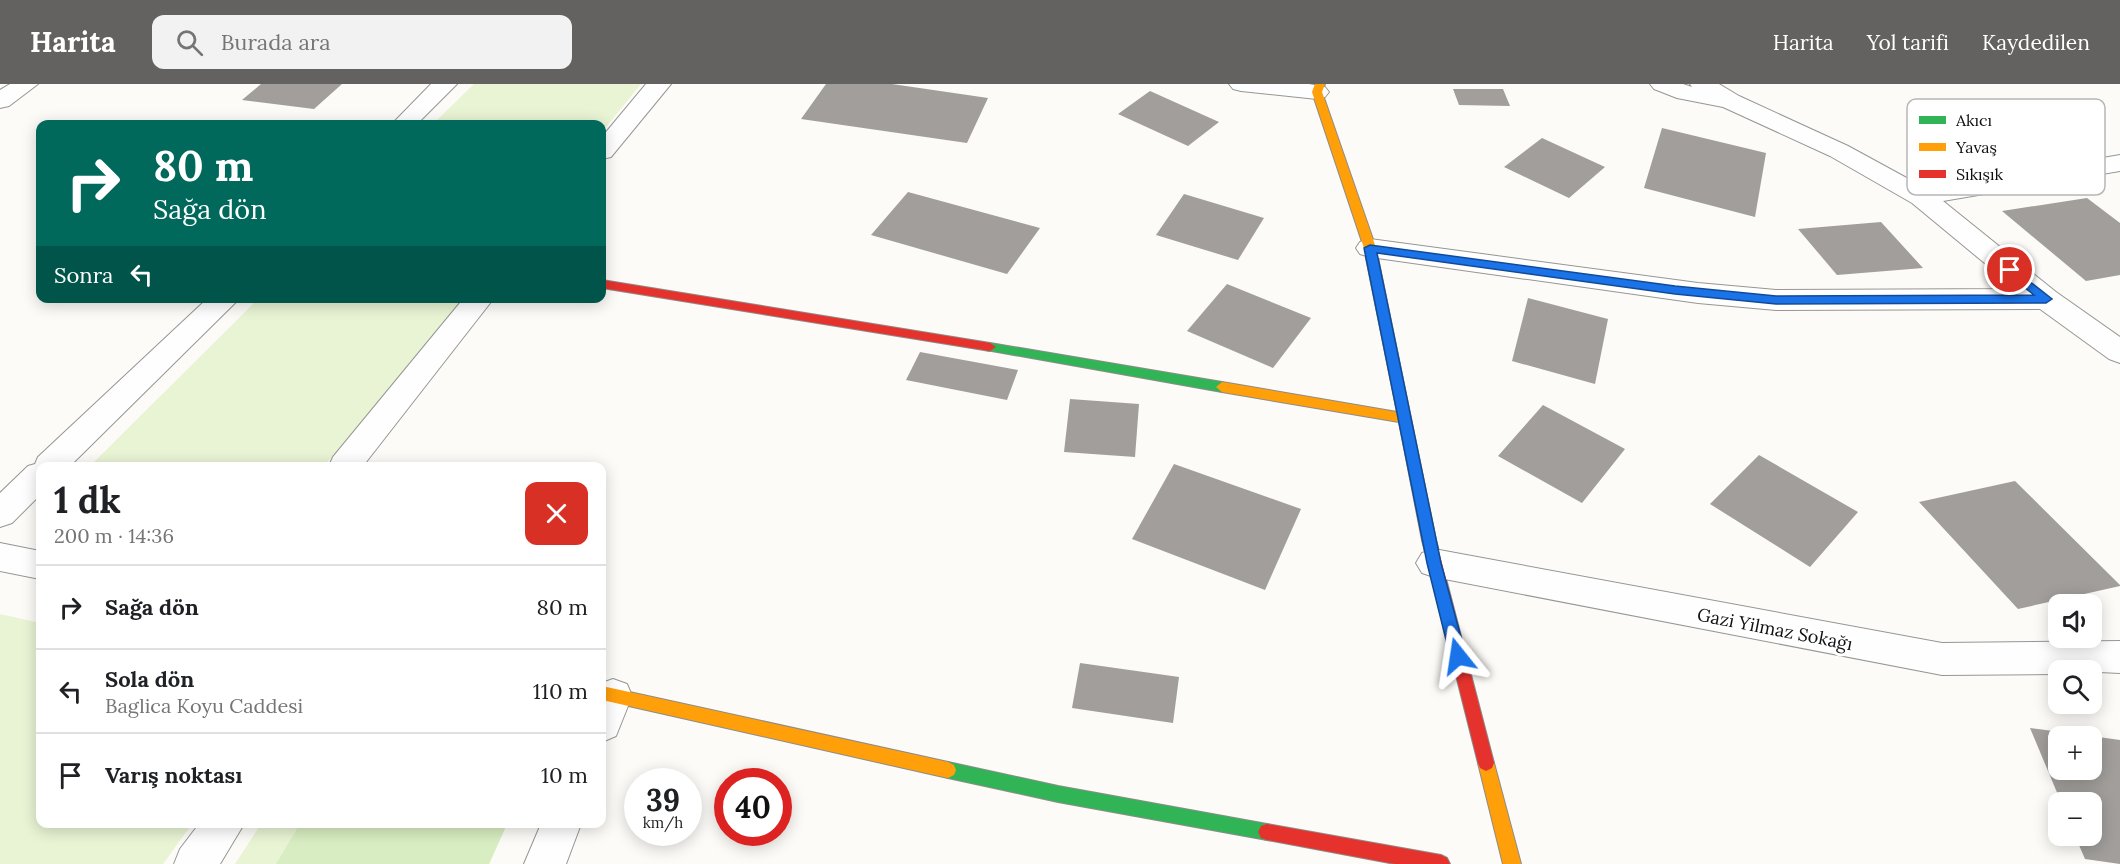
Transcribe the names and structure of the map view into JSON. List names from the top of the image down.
{
  "streets": {
    "street": ["Gazi Yilmaz Sokağı"]
  },
  "legend": ["Akıcı", "Yavaş", "Sıkışık"],
  "page": {
    "header": "Harita",
    "search": "Burada ara",
    "nav": ["Harita", "Yol tarifi", "Kaydedilen"],
    "turn": ["80 m", "Sağa dön"],
    "then": "Sonra",
    "heading": ["1 dk", "200 m · 14:36"],
    "list": [
      {
        "name": "Sağa dön",
        "value": "80 m"
      },
      {
        "name": "Sola dön",
        "note": "Baglica Koyu Caddesi",
        "value": "110 m"
      },
      {
        "name": "Varış noktası",
        "value": "10 m"
      }
    ],
    "map_buttons": ["+", "−"],
    "speed": "39 km/h",
    "limit": "40"
  }
}
